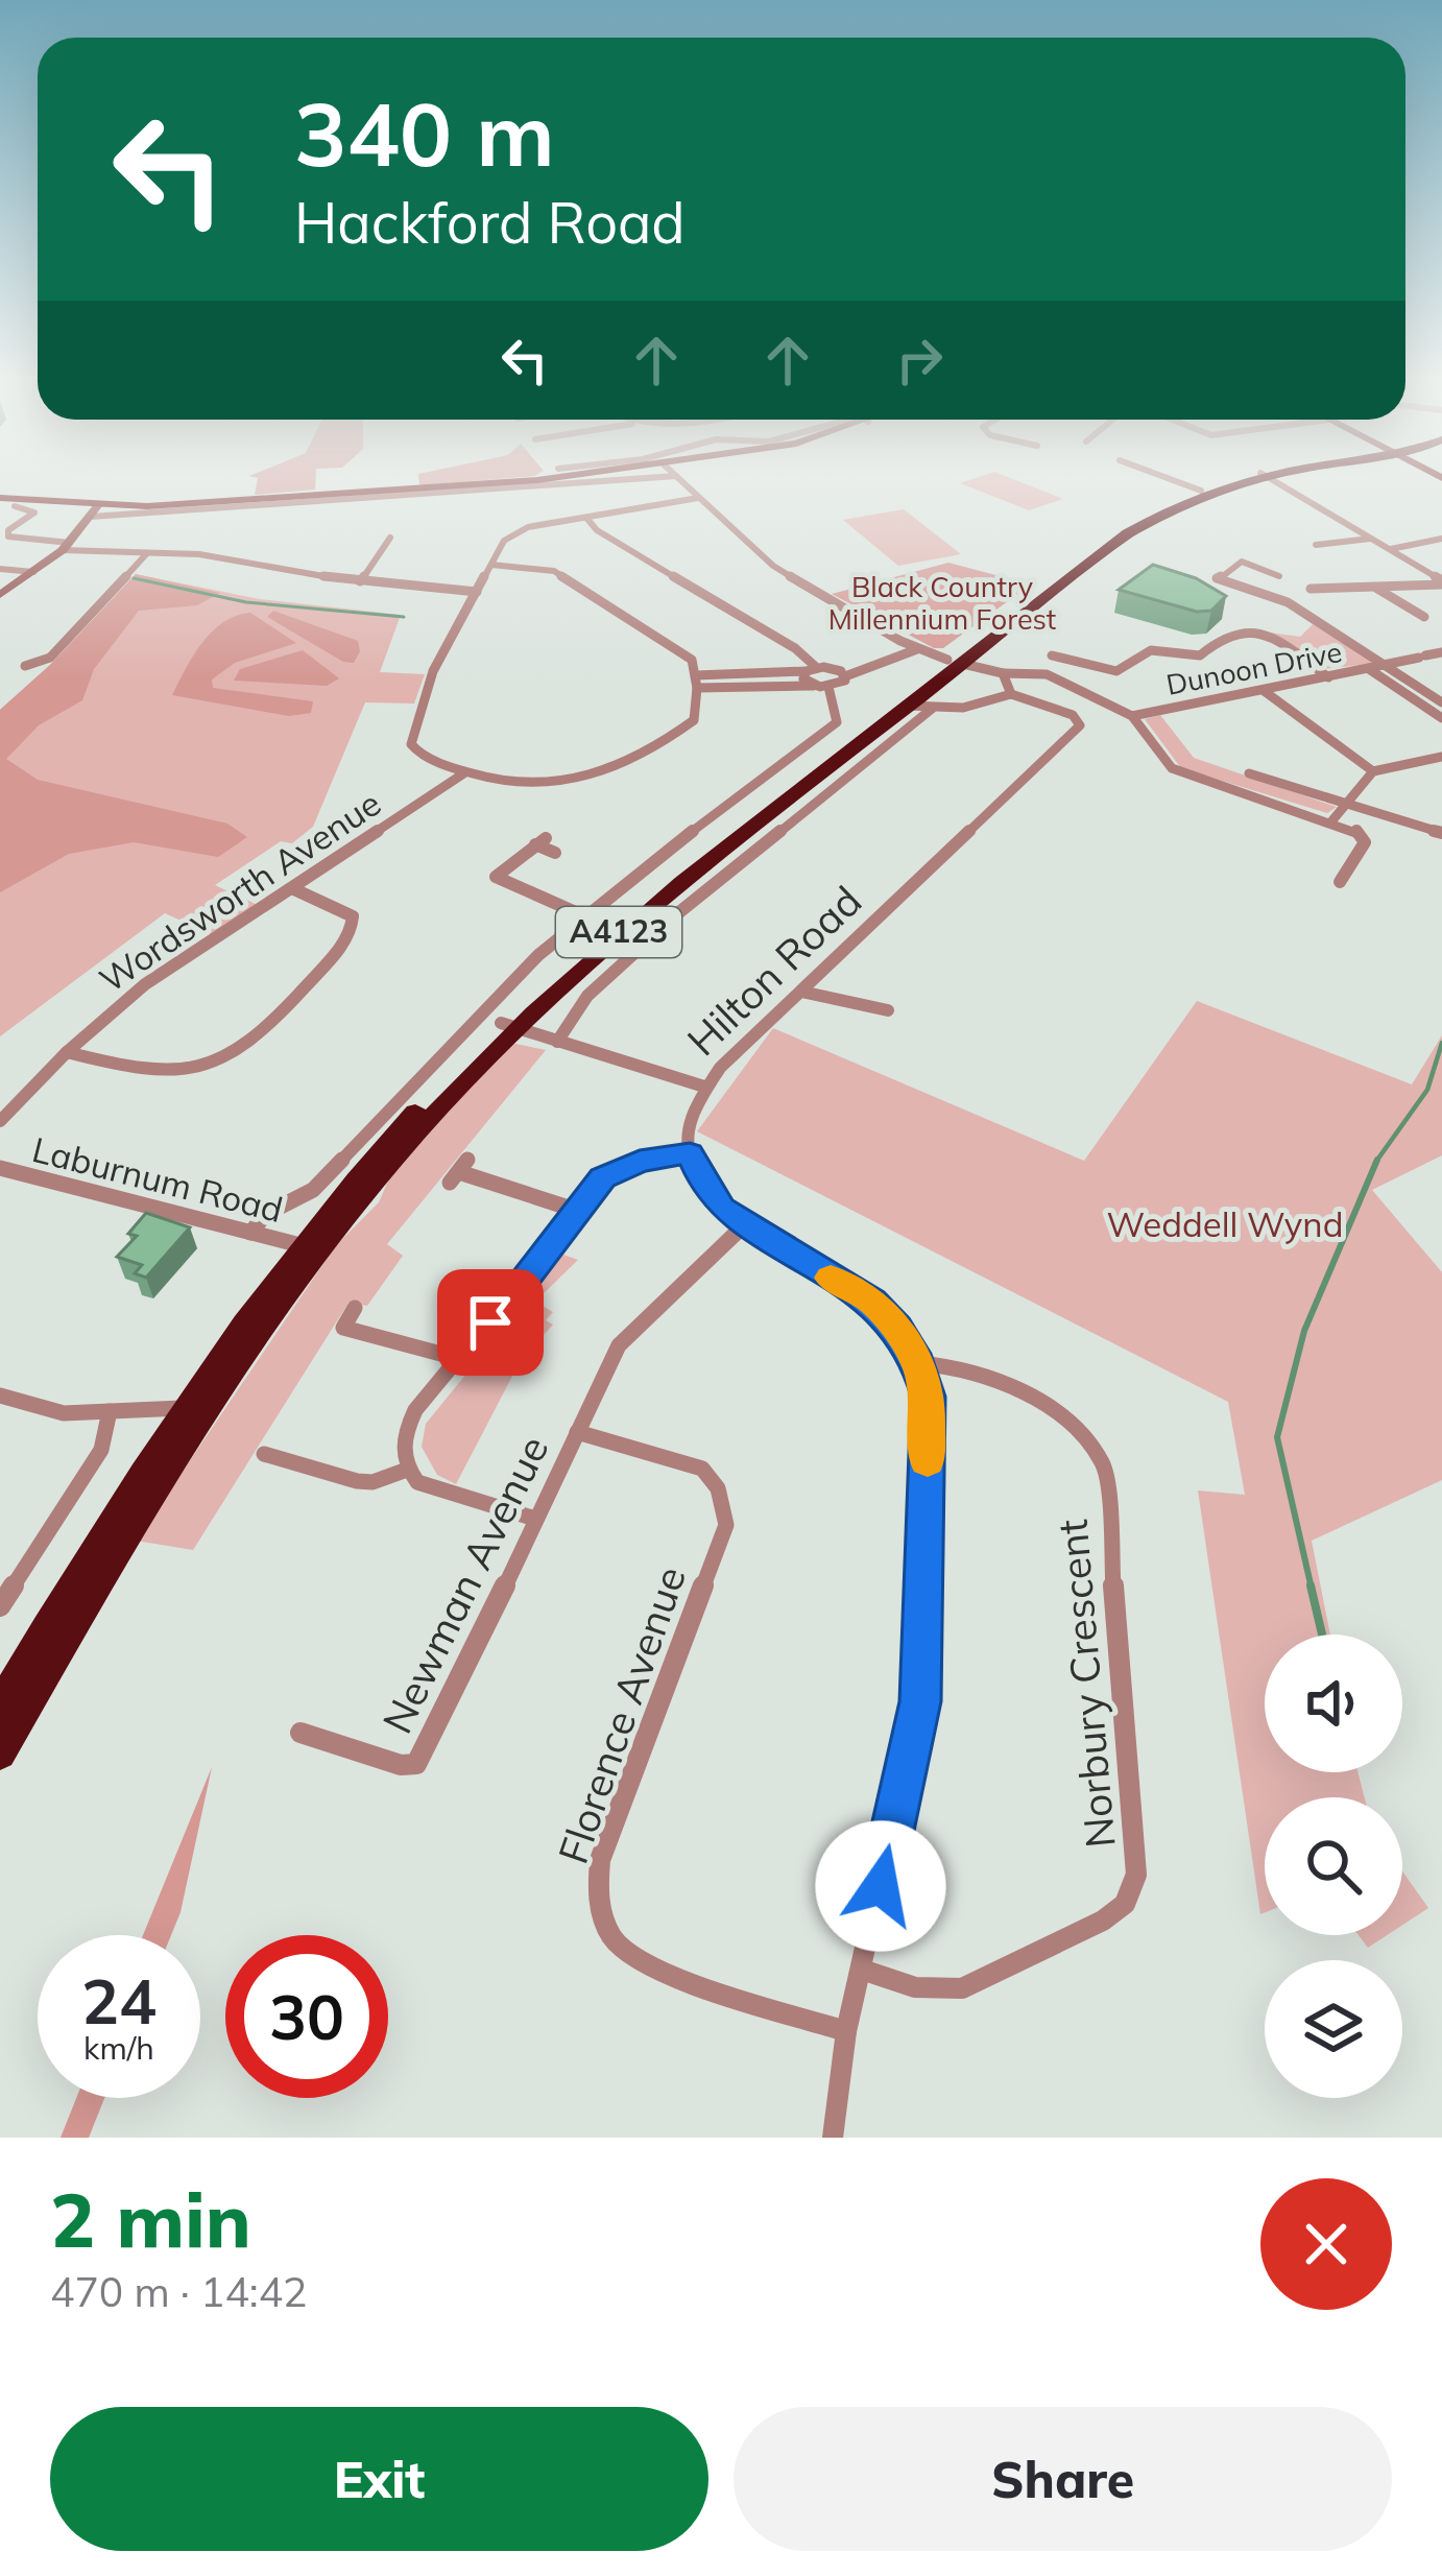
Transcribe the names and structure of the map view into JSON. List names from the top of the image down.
{
  "streets": {
    "highway": ["A4123"],
    "street": [
      "Dunoon Drive",
      "Wordsworth Avenue",
      "Hilton Road",
      "Laburnum Road",
      "Newman Avenue",
      "Norbury Crescent",
      "Florence Avenue"
    ]
  },
  "crossings": [
    ["A4123", "Laburnum Road"],
    ["Newman Avenue", "Florence Avenue"]
  ],
  "parks": ["Black Country Millennium Forest", "Weddell Wynd"],
  "page": {
    "turn": ["340 m", "Hackford Road"],
    "speed": "24 km/h",
    "limit": "30",
    "heading": ["2 min", "470 m · 14:42"],
    "buttons": ["Exit", "Share"]
  }
}
